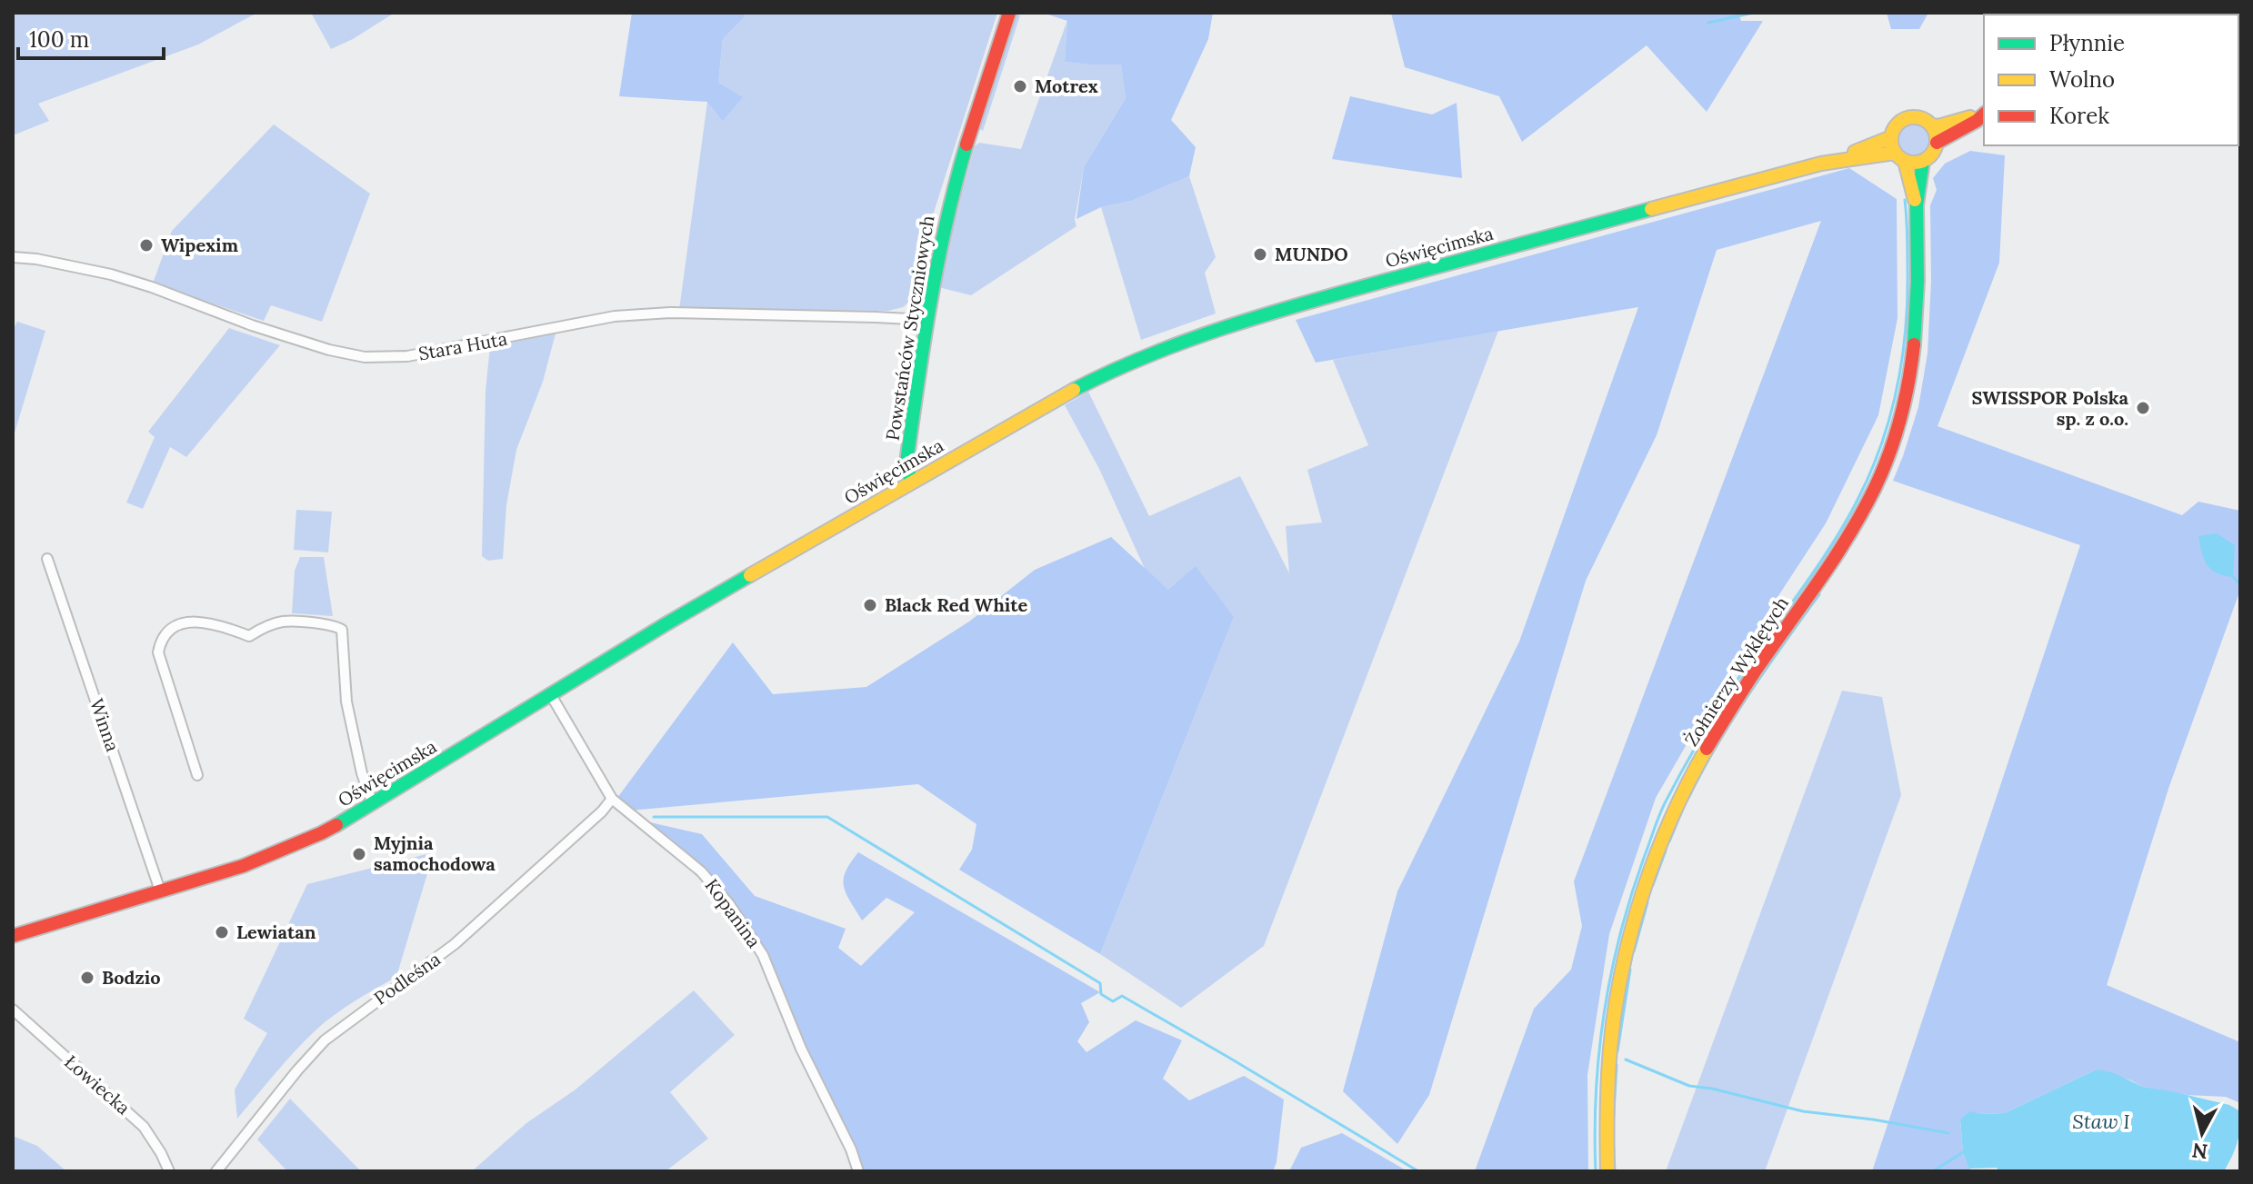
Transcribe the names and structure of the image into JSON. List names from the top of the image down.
{
  "streets": {
    "street": [
      "Oświęcimska",
      "Powstańców Styczniowych",
      "Stara Huta",
      "Żołnierzy Wyklętych",
      "Winna",
      "Kopanina",
      "Podleśna",
      "Łowiecka"
    ]
  },
  "crossings": [
    ["Oświęcimska", "Powstańców Styczniowych"],
    ["Oświęcimska", "Żołnierzy Wyklętych"],
    ["Oświęcimska", "Winna"],
    ["Oświęcimska", "Kopanina"],
    ["Powstańców Styczniowych", "Stara Huta"],
    ["Kopanina", "Podleśna"]
  ],
  "water": ["Staw I"],
  "places": [
    "Motrex",
    "Wipexim",
    "MUNDO",
    "SWISSPOR Polska sp. z o.o.",
    "Black Red White",
    "Myjnia samochodowa",
    "Lewiatan",
    "Bodzio"
  ],
  "legend": ["Płynnie", "Wolno", "Korek"],
  "scale_bar": "100 m",
  "north": "bottom"
}
